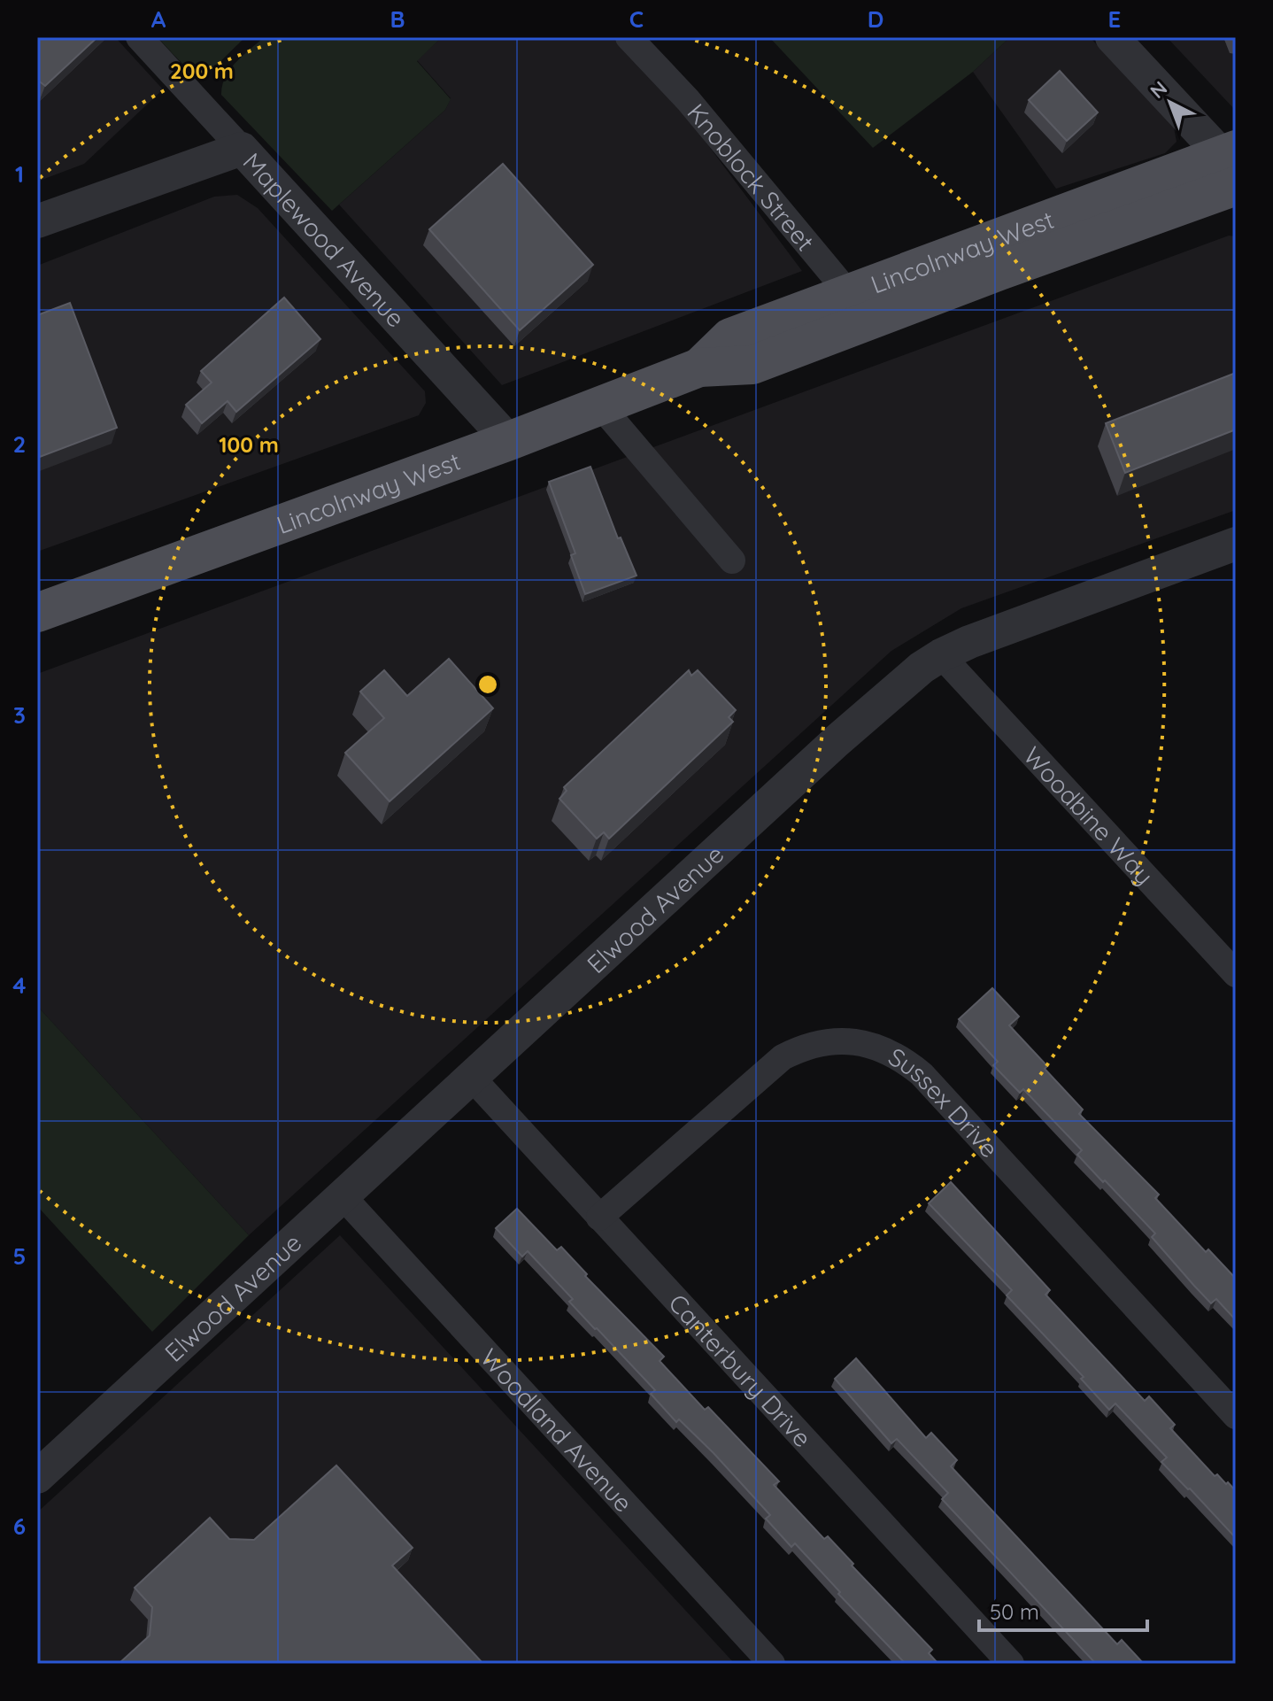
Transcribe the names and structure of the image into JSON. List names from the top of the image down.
{
  "streets": {
    "main road": ["Lincolnway West"],
    "street": [
      "Knoblock Street",
      "Maplewood Avenue",
      "Woodbine Way",
      "Elwood Avenue",
      "Sussex Drive",
      "Canterbury Drive",
      "Woodland Avenue"
    ]
  },
  "crossings": [
    ["Knoblock Street", "Lincolnway West"],
    ["Maplewood Avenue", "Lincolnway West"],
    ["Woodbine Way", "Elwood Avenue"],
    ["Elwood Avenue", "Canterbury Drive"],
    ["Elwood Avenue", "Woodland Avenue"],
    ["Sussex Drive", "Canterbury Drive"]
  ],
  "scale_bar": "50 m",
  "north": "top left",
  "grid": {
    "columns": [
      "A",
      "B",
      "C",
      "D",
      "E"
    ],
    "rows": [
      "1",
      "2",
      "3",
      "4",
      "5",
      "6"
    ]
  },
  "rings": ["200 m", "100 m"]
}
